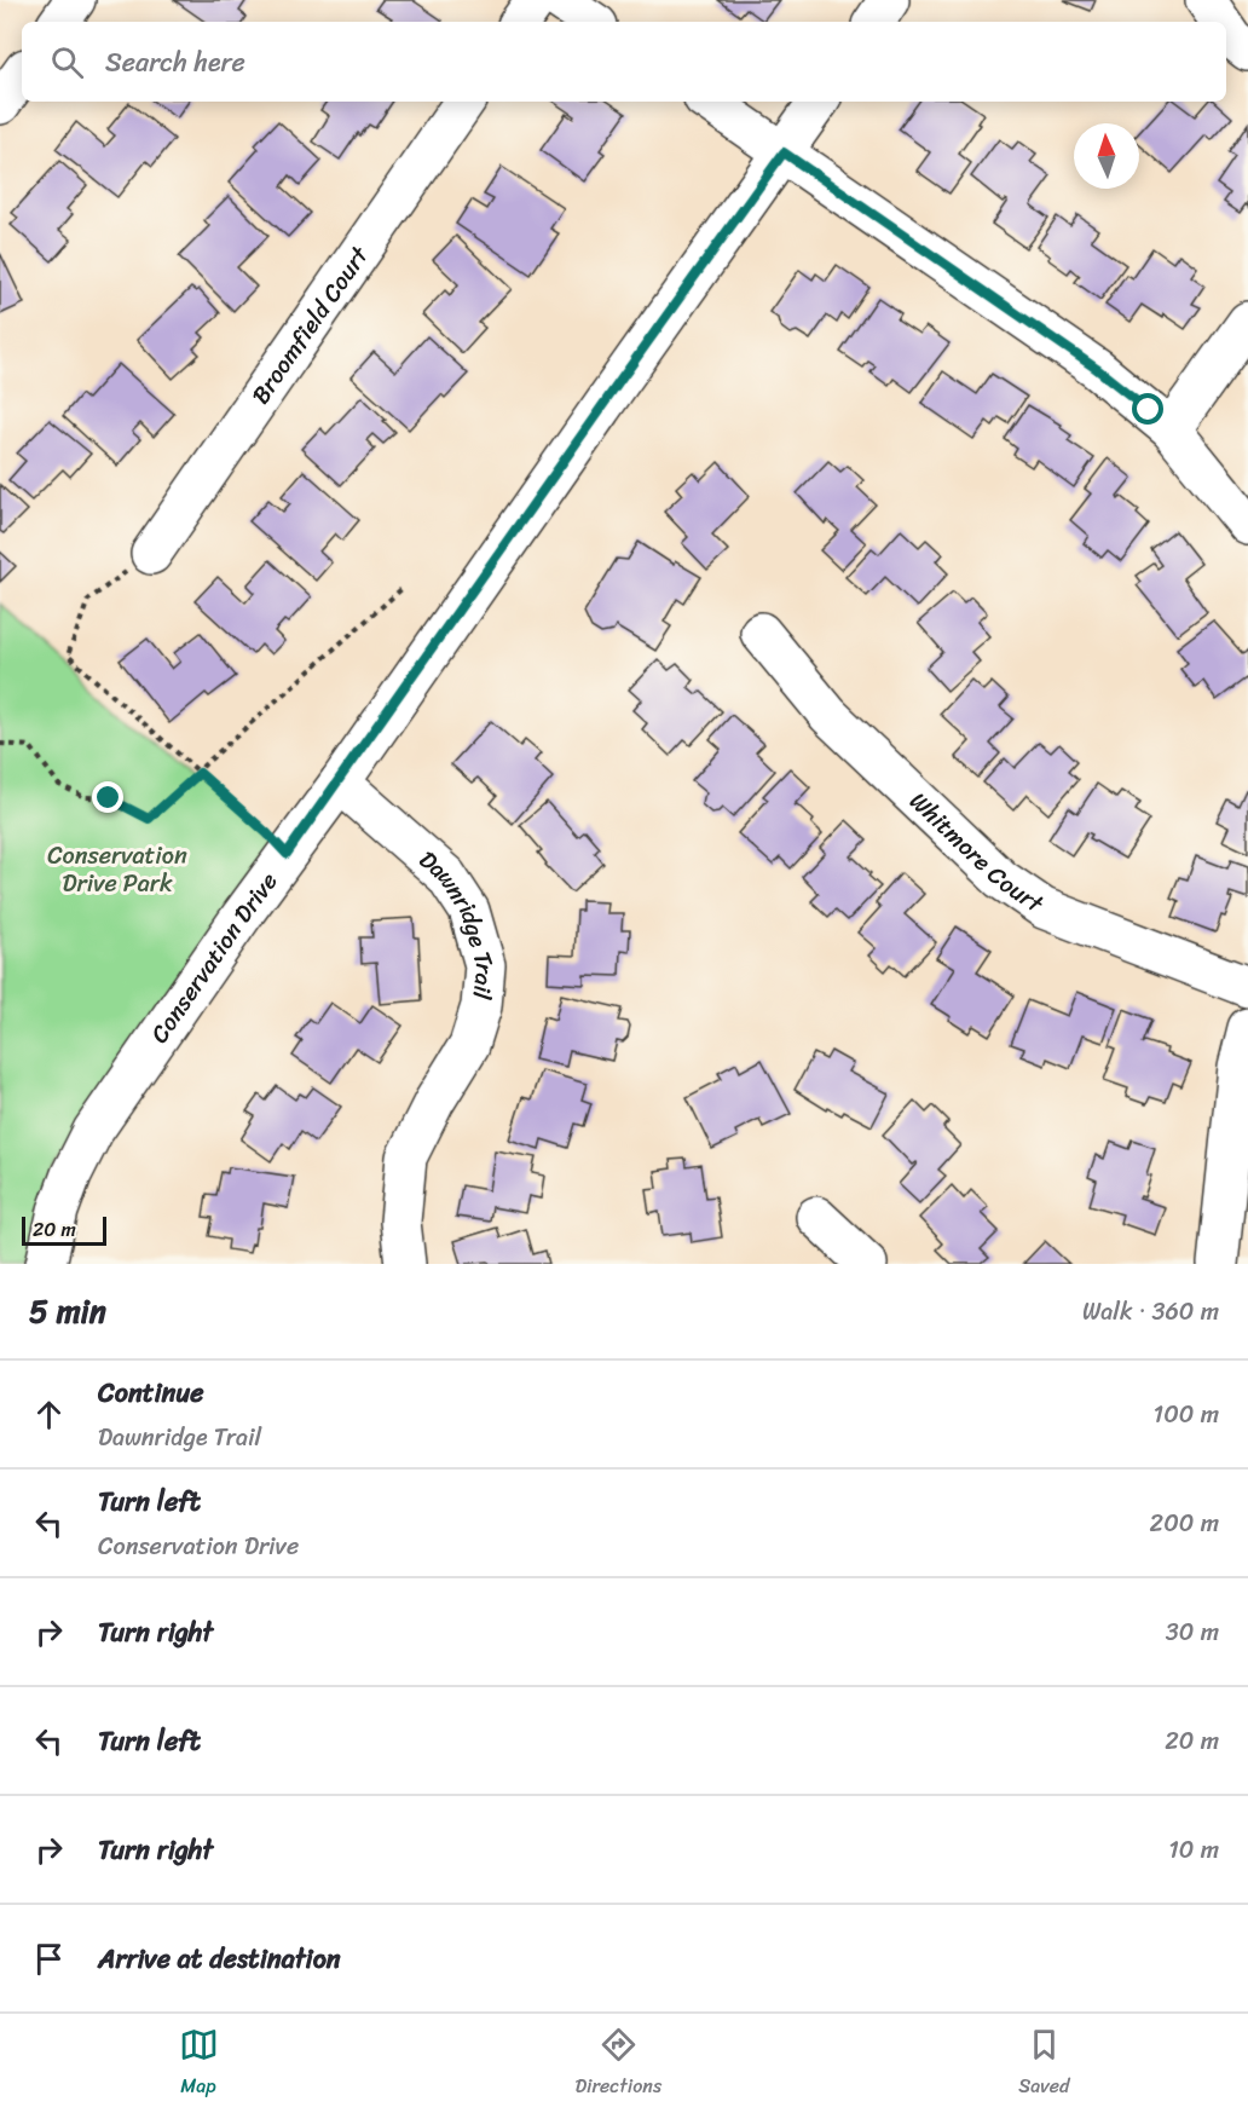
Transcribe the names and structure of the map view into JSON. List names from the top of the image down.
{
  "streets": {
    "street": [
      "Broomfield Court",
      "Whitmore Court",
      "Dawnridge Trail",
      "Conservation Drive"
    ]
  },
  "crossings": [
    ["Dawnridge Trail", "Conservation Drive"]
  ],
  "parks": ["Conservation Drive Park"],
  "scale_bar": "20 m",
  "north": "top",
  "page": {
    "search": "Search here",
    "scale": "20 m",
    "heading": ["5 min", "Walk · 360 m"],
    "list": [
      ["Continue", "Dawnridge Trail", "100 m"],
      ["Turn left", "Conservation Drive", "200 m"],
      ["Turn right", "30 m"],
      ["Turn left", "20 m"],
      ["Turn right", "10 m"],
      "Arrive at destination"
    ],
    "nav": ["Map", "Directions", "Saved"]
  }
}
